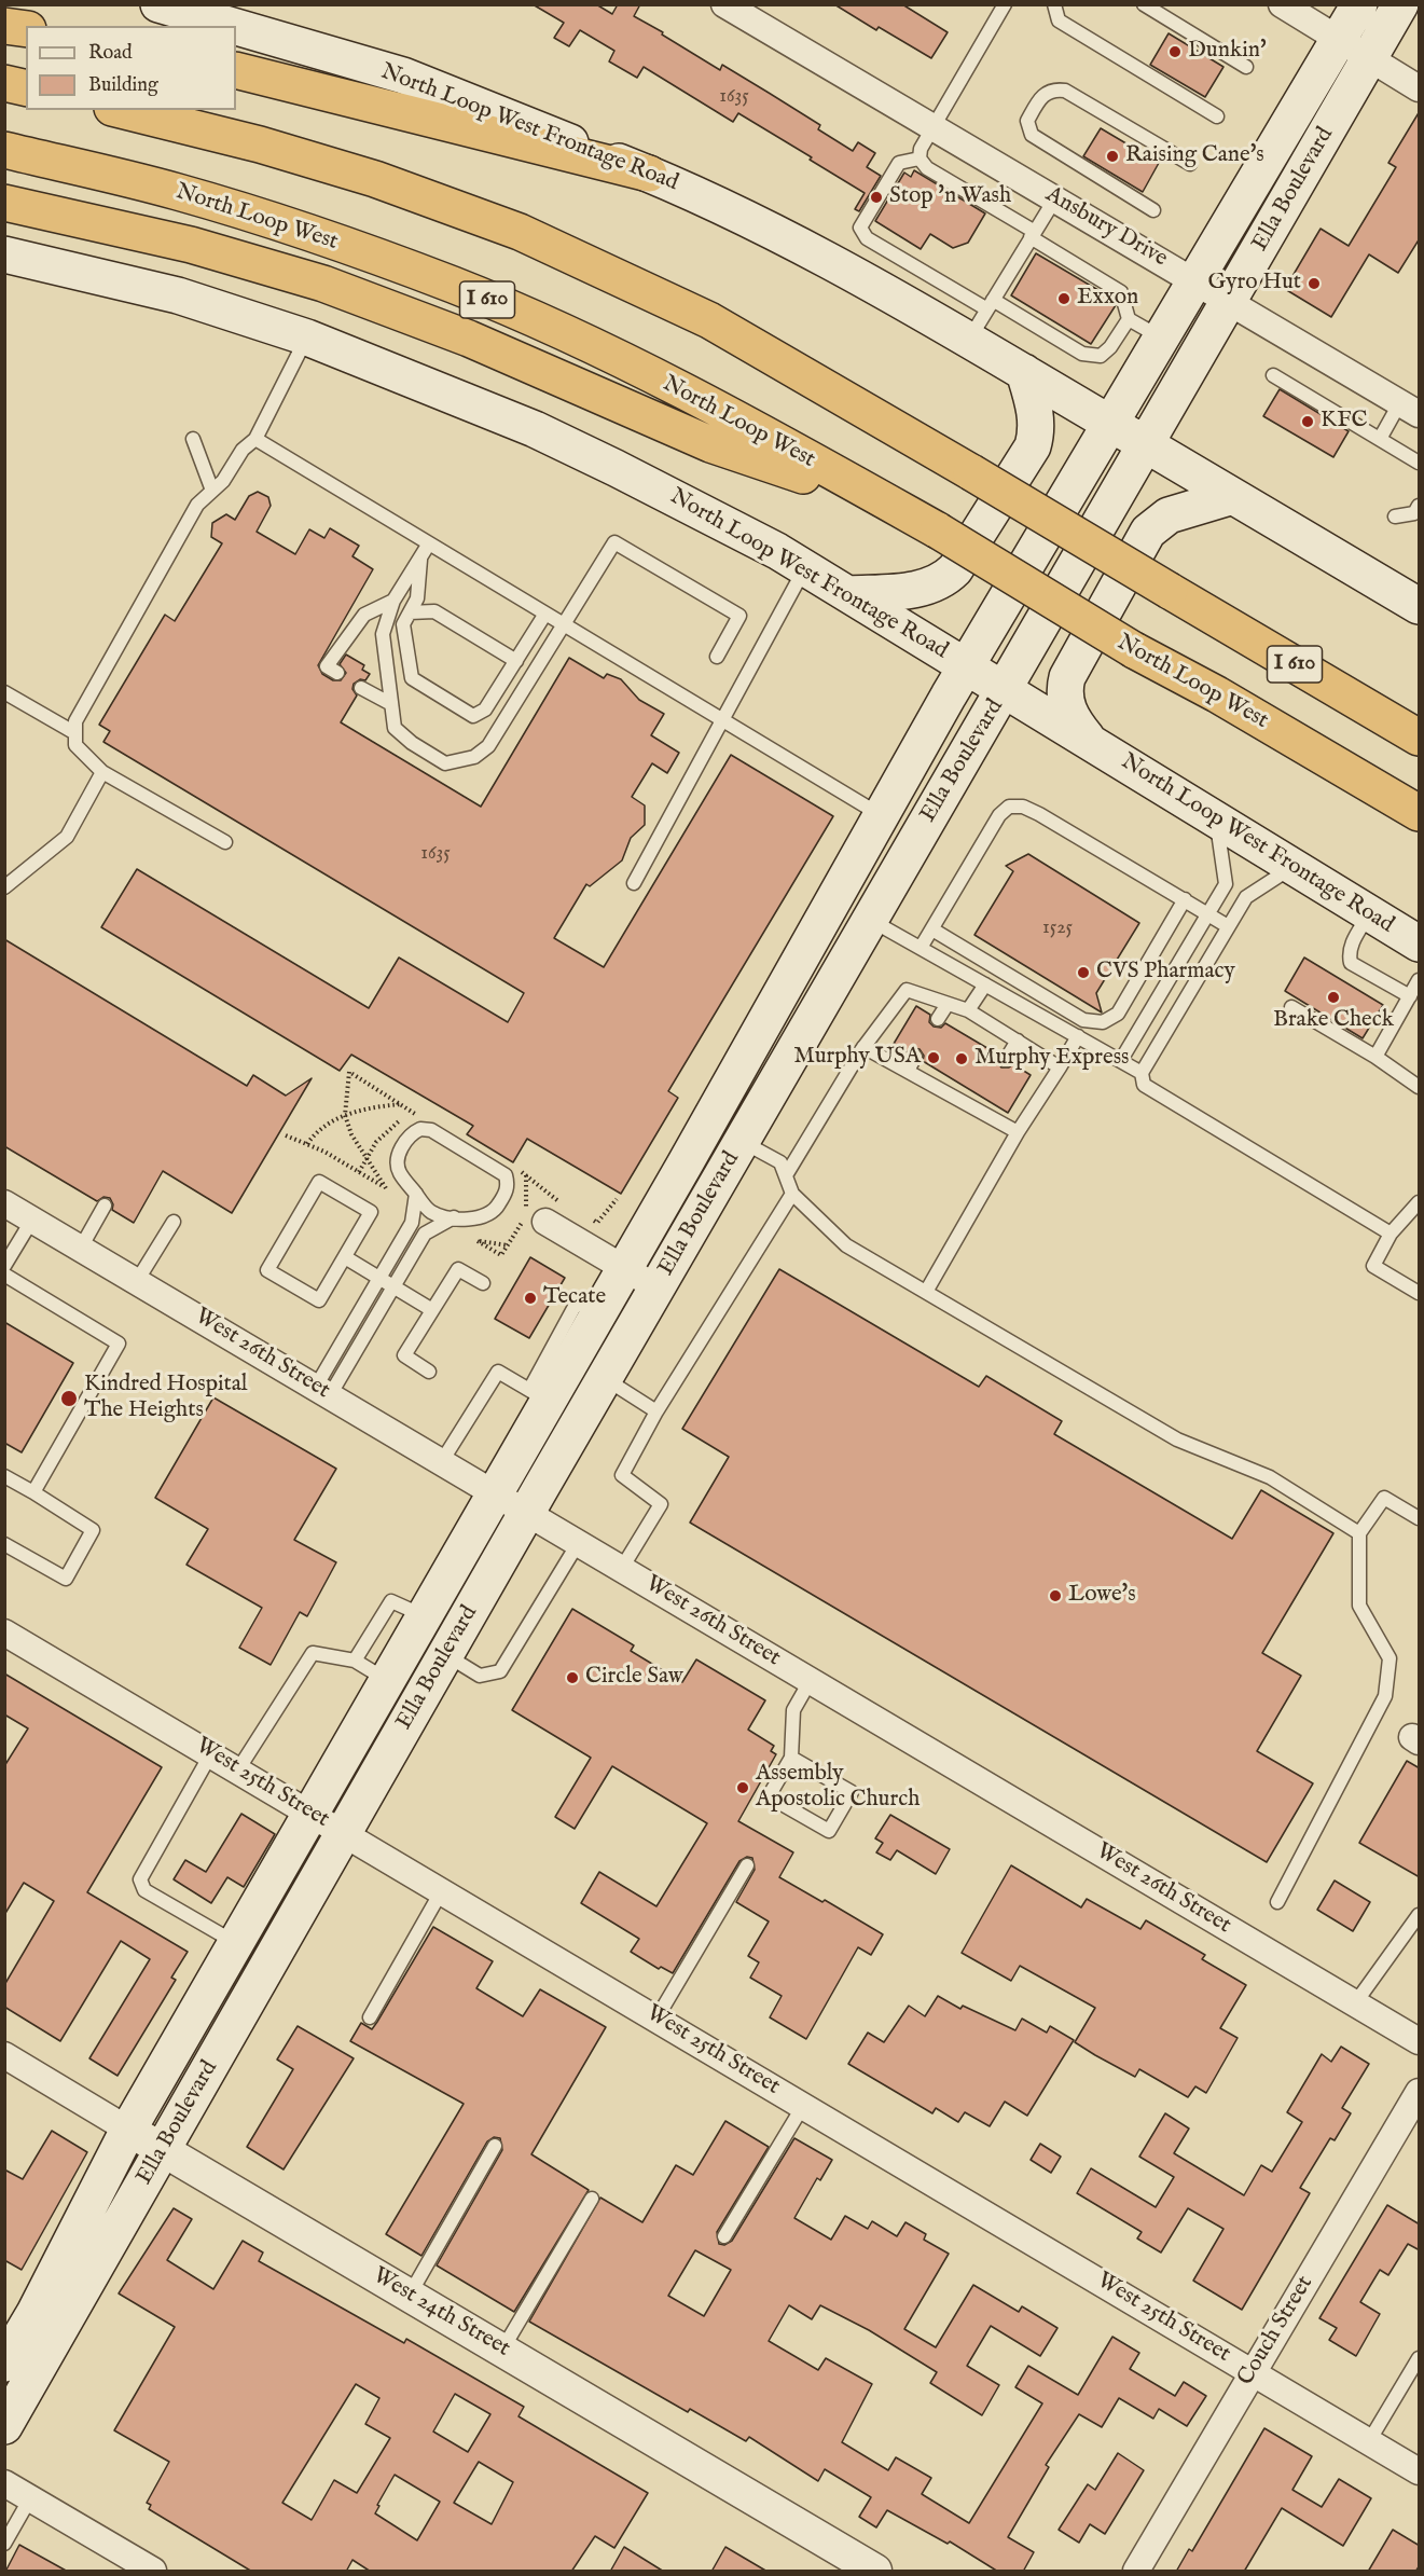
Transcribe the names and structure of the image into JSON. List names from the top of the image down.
{
  "streets": {
    "highway": ["North Loop West", "I 610"],
    "main road": ["North Loop West Frontage Road", "Ella Boulevard"],
    "street": [
      "Ansbury Drive",
      "West 26th Street",
      "West 25th Street",
      "West 24th Street",
      "Couch Street"
    ]
  },
  "crossings": [
    ["North Loop West Frontage Road", "Ella Boulevard"],
    ["Ella Boulevard", "Ansbury Drive"],
    ["Ella Boulevard", "West 26th Street"],
    ["Ella Boulevard", "West 25th Street"],
    ["Ella Boulevard", "West 24th Street"],
    ["West 25th Street", "Couch Street"]
  ],
  "places": [
    "Dunkin'",
    "Raising Cane's",
    "Stop 'n Wash",
    "Gyro Hut",
    "Exxon",
    "KFC",
    "CVS Pharmacy",
    "Brake Check",
    "Murphy USA",
    "Murphy Express",
    "Tecate",
    "Kindred Hospital The Heights",
    "Lowe's",
    "Circle Saw",
    "Assembly Apostolic Church"
  ],
  "house_numbers": ["1635", "1635", "1525"],
  "legend": ["Road", "Building"]
}
